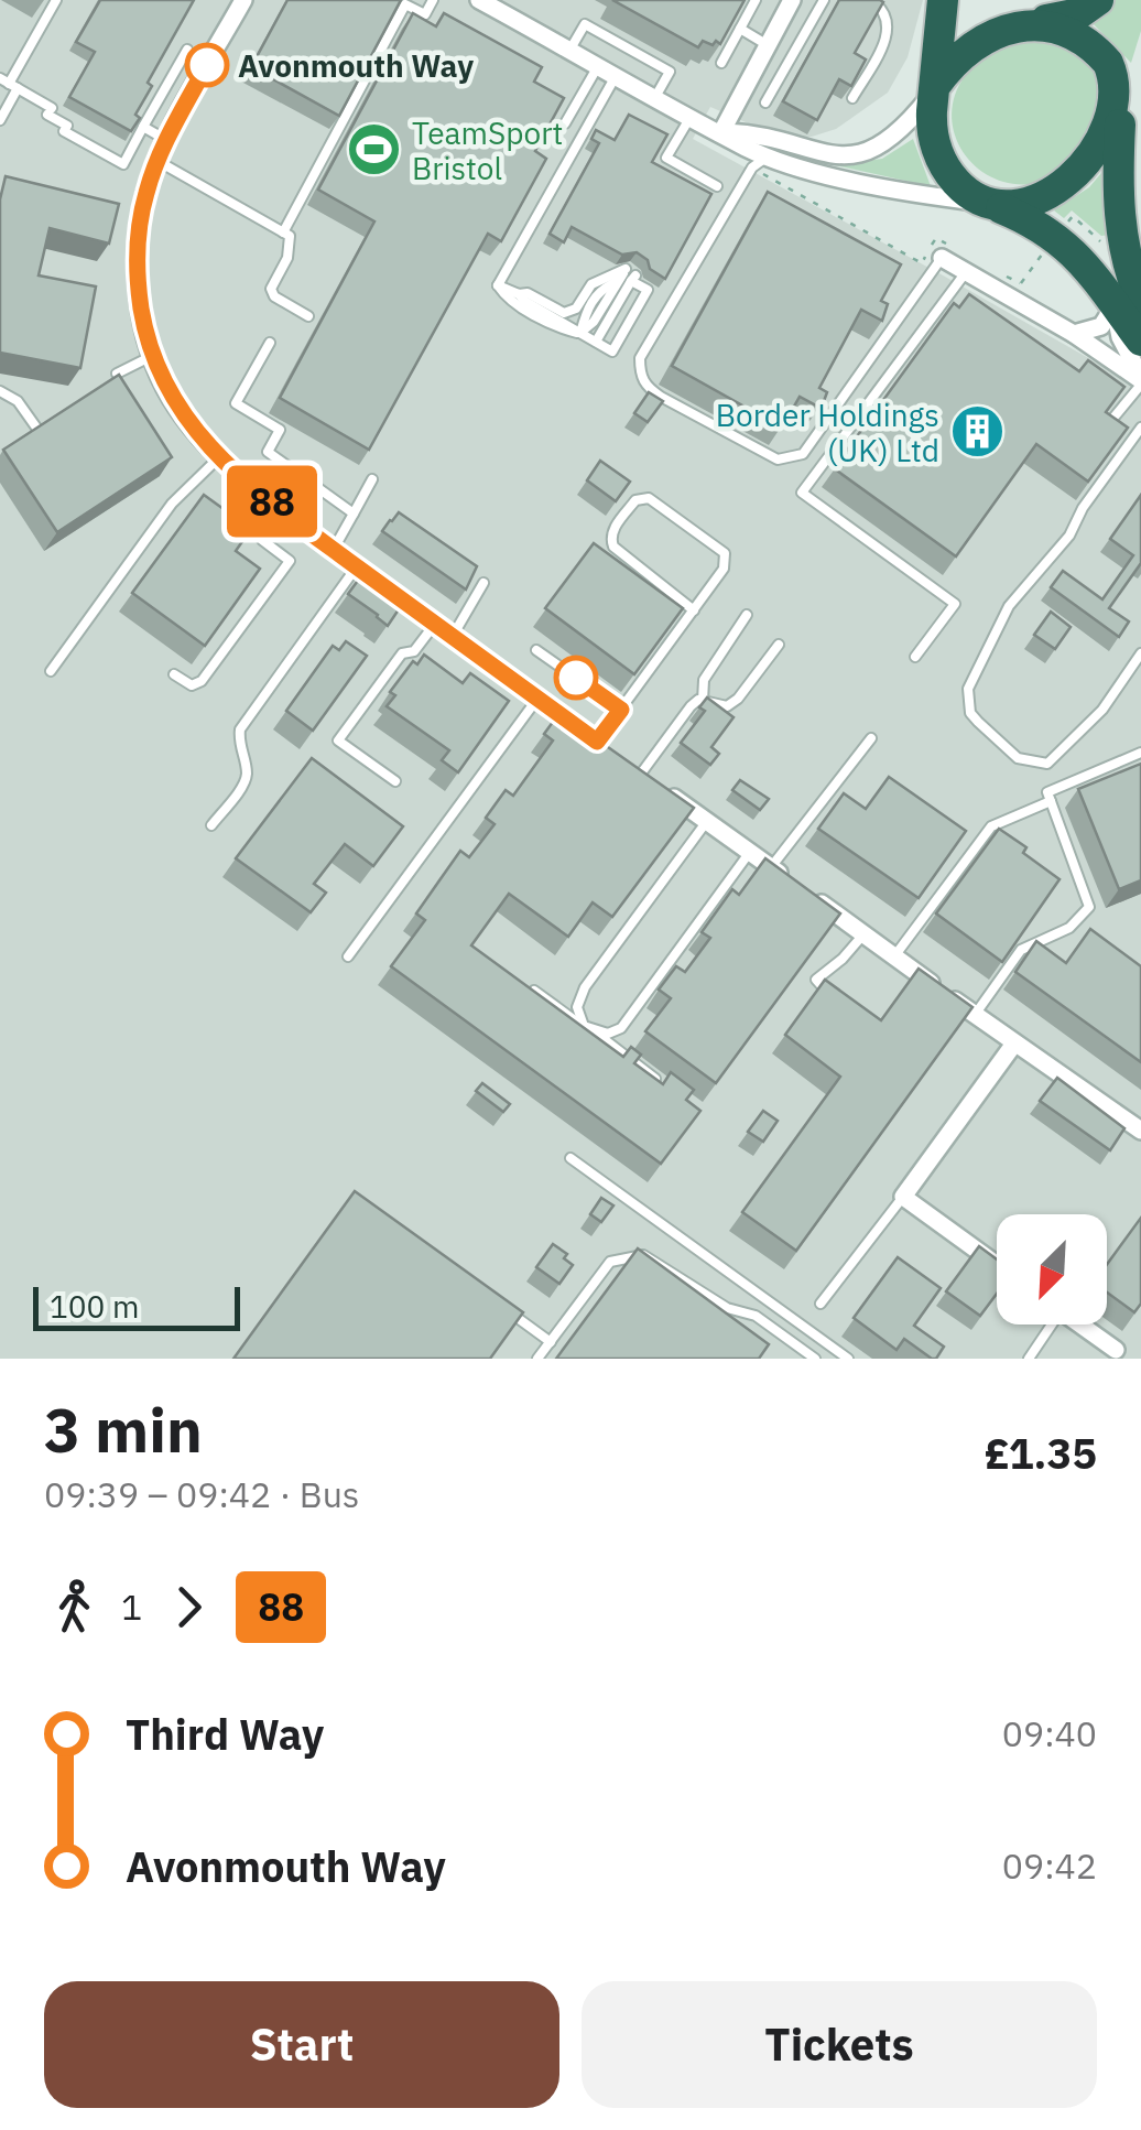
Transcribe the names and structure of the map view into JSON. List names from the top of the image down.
{
  "places": {
    "other": ["Avonmouth Way"],
    "sports": ["TeamSport Bristol"],
    "building": ["Border Holdings (UK) Ltd"]
  },
  "lines": ["bus line 88"],
  "scale_bar": "100 m",
  "north": "bottom left",
  "page": {
    "on_map": "88",
    "scale": "100 m",
    "heading": ["3 min", "09:39 – 09:42 · Bus", "£1.35"],
    "legs": ["1", "88"],
    "list": [
      {
        "name": "Third Way",
        "value": "09:40"
      },
      {
        "name": "Avonmouth Way",
        "value": "09:42"
      }
    ],
    "buttons": ["Start", "Tickets"]
  }
}
